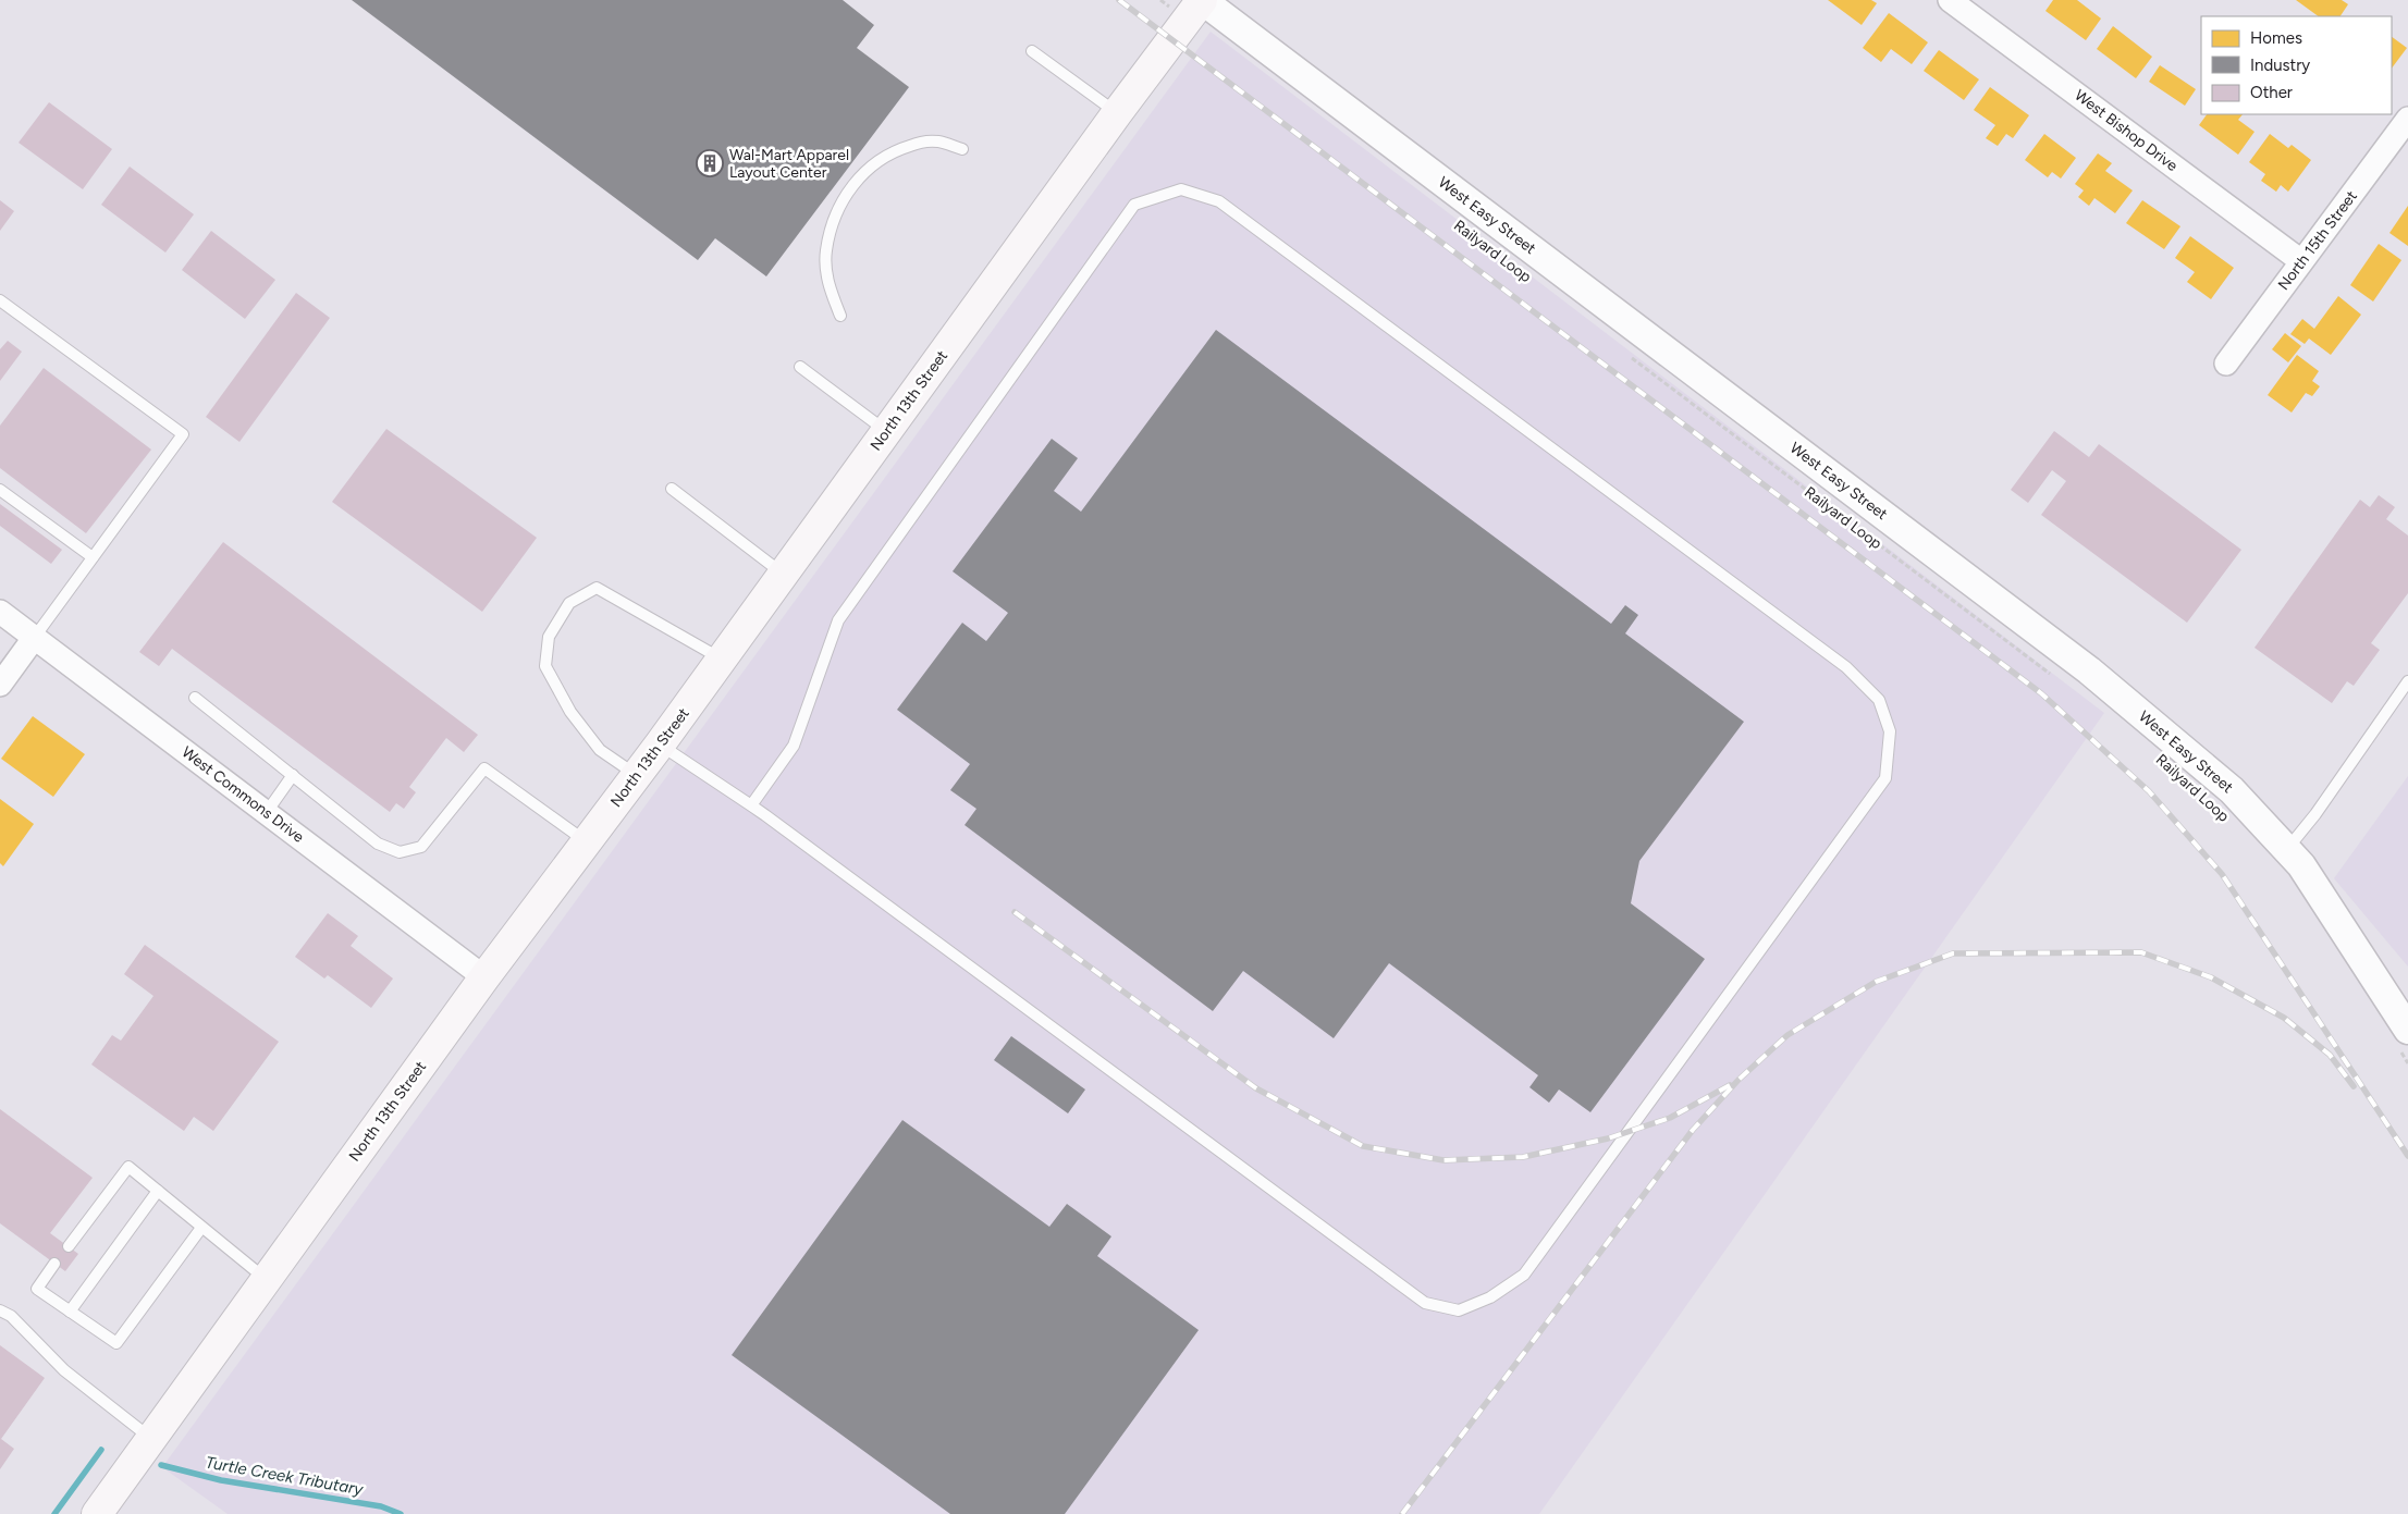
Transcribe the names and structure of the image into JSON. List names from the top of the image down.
{
  "streets": {
    "main road": ["North 13th Street"],
    "street": [
      "West Bishop Drive",
      "West Easy Street",
      "North 15th Street",
      "West Commons Drive"
    ],
    "path": ["Railyard Loop"]
  },
  "crossings": [
    ["West Bishop Drive", "North 15th Street"],
    ["West Easy Street", "North 13th Street"],
    ["North 13th Street", "West Commons Drive"]
  ],
  "water": ["Turtle Creek Tributary"],
  "places": {
    "building": ["Wal-Mart Apparel Layout Center"]
  },
  "legend": ["Homes", "Industry", "Other"]
}
